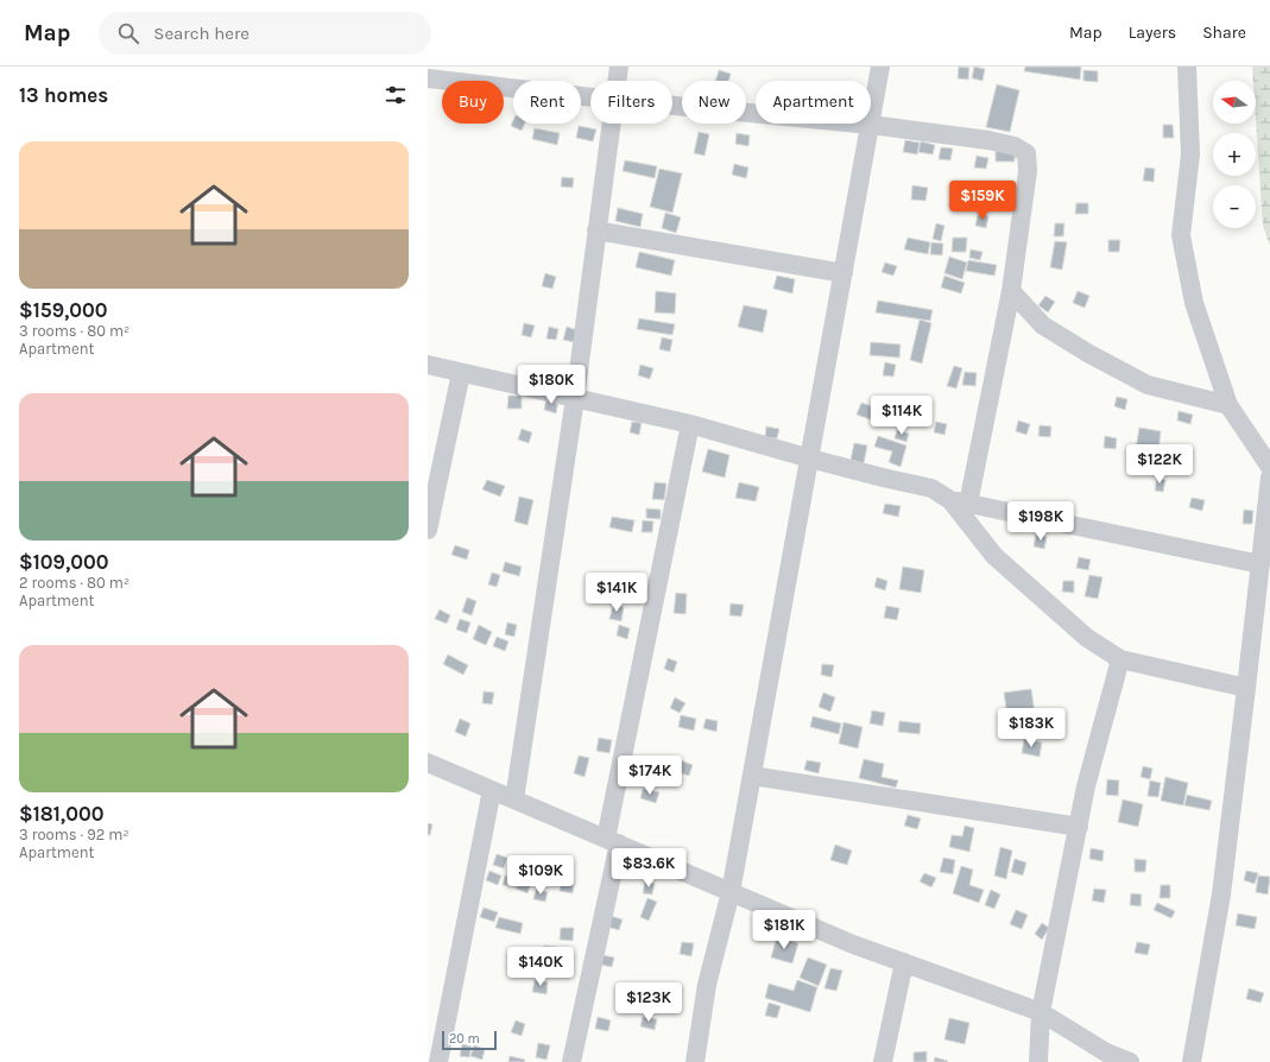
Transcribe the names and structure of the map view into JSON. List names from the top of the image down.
{
  "scale_bar": "20 m",
  "north": "left",
  "page": {
    "header": "Map",
    "search": "Search here",
    "nav": ["Map", "Layers", "Share"],
    "heading": "13 homes",
    "map_buttons": ["+", "−"],
    "chip": [
      "Buy",
      "Rent",
      "Filters",
      "New",
      "Apartment"
    ],
    "list": [
      {
        "name": "$159,000",
        "note": "3 rooms · 80 m² · Apartment"
      },
      {
        "name": "$109,000",
        "note": "2 rooms · 80 m² · Apartment"
      },
      {
        "name": "$181,000",
        "note": "3 rooms · 92 m² · Apartment"
      }
    ],
    "price": [
      "$159K",
      "$180K",
      "$114K",
      "$122K",
      "$198K",
      "$141K",
      "$183K",
      "$174K",
      "$83.6K",
      "$109K",
      "$181K",
      "$140K",
      "$123K"
    ],
    "scale": "20 m"
  }
}
